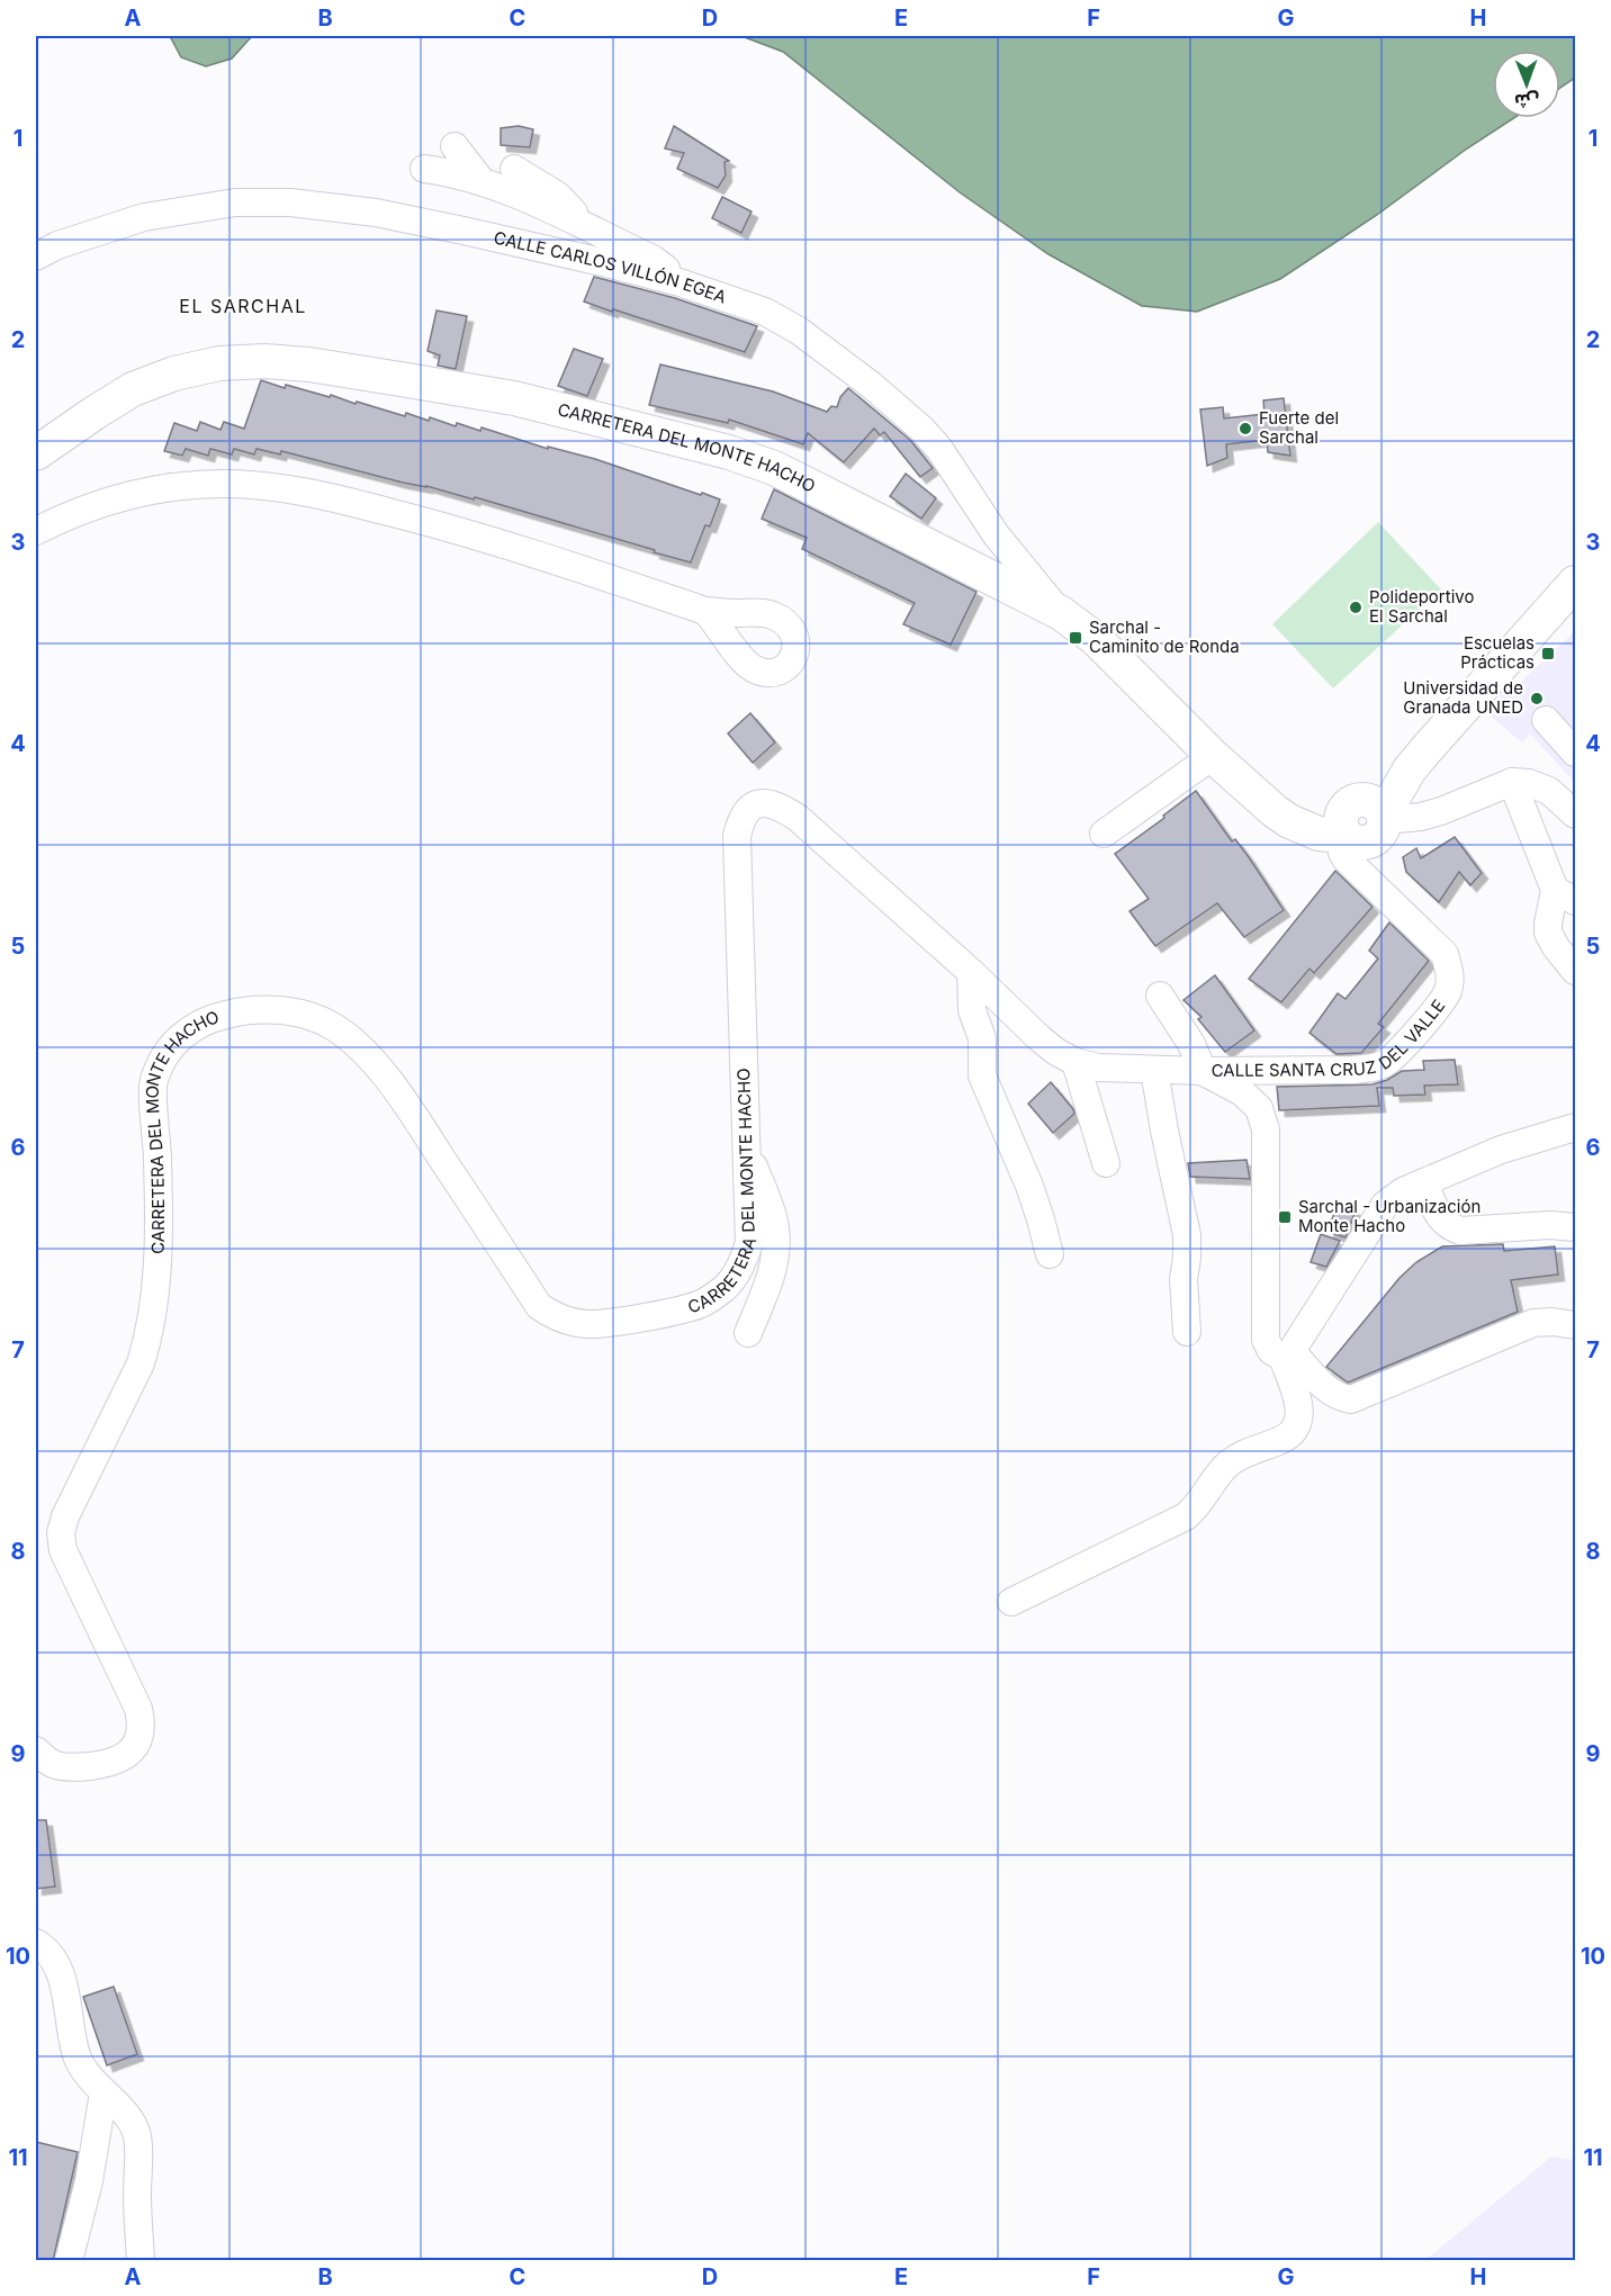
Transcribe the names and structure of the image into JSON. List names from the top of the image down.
{
  "streets": {
    "main road": ["CARRETERA DEL MONTE HACHO"],
    "street": ["CALLE CARLOS VILLÓN EGEA", "CALLE SANTA CRUZ DEL VALLE"]
  },
  "crossings": [
    ["CALLE CARLOS VILLÓN EGEA", "CARRETERA DEL MONTE HACHO"],
    ["CARRETERA DEL MONTE HACHO", "CALLE SANTA CRUZ DEL VALLE"]
  ],
  "districts": ["EL SARCHAL"],
  "places": {
    "other": ["Fuerte del Sarchal", "Polideportivo El Sarchal", "Universidad de Granada UNED"],
    "transit": ["Sarchal - Caminito de Ronda", "Escuelas Prácticas", "Sarchal - Urbanización Monte Hacho"]
  },
  "north": "bottom",
  "grid": {
    "columns": [
      "A",
      "B",
      "C",
      "D",
      "E",
      "F",
      "G",
      "H"
    ],
    "rows": [
      "1",
      "2",
      "3",
      "4",
      "5",
      "6",
      "7",
      "8",
      "9",
      "10",
      "11"
    ]
  }
}
